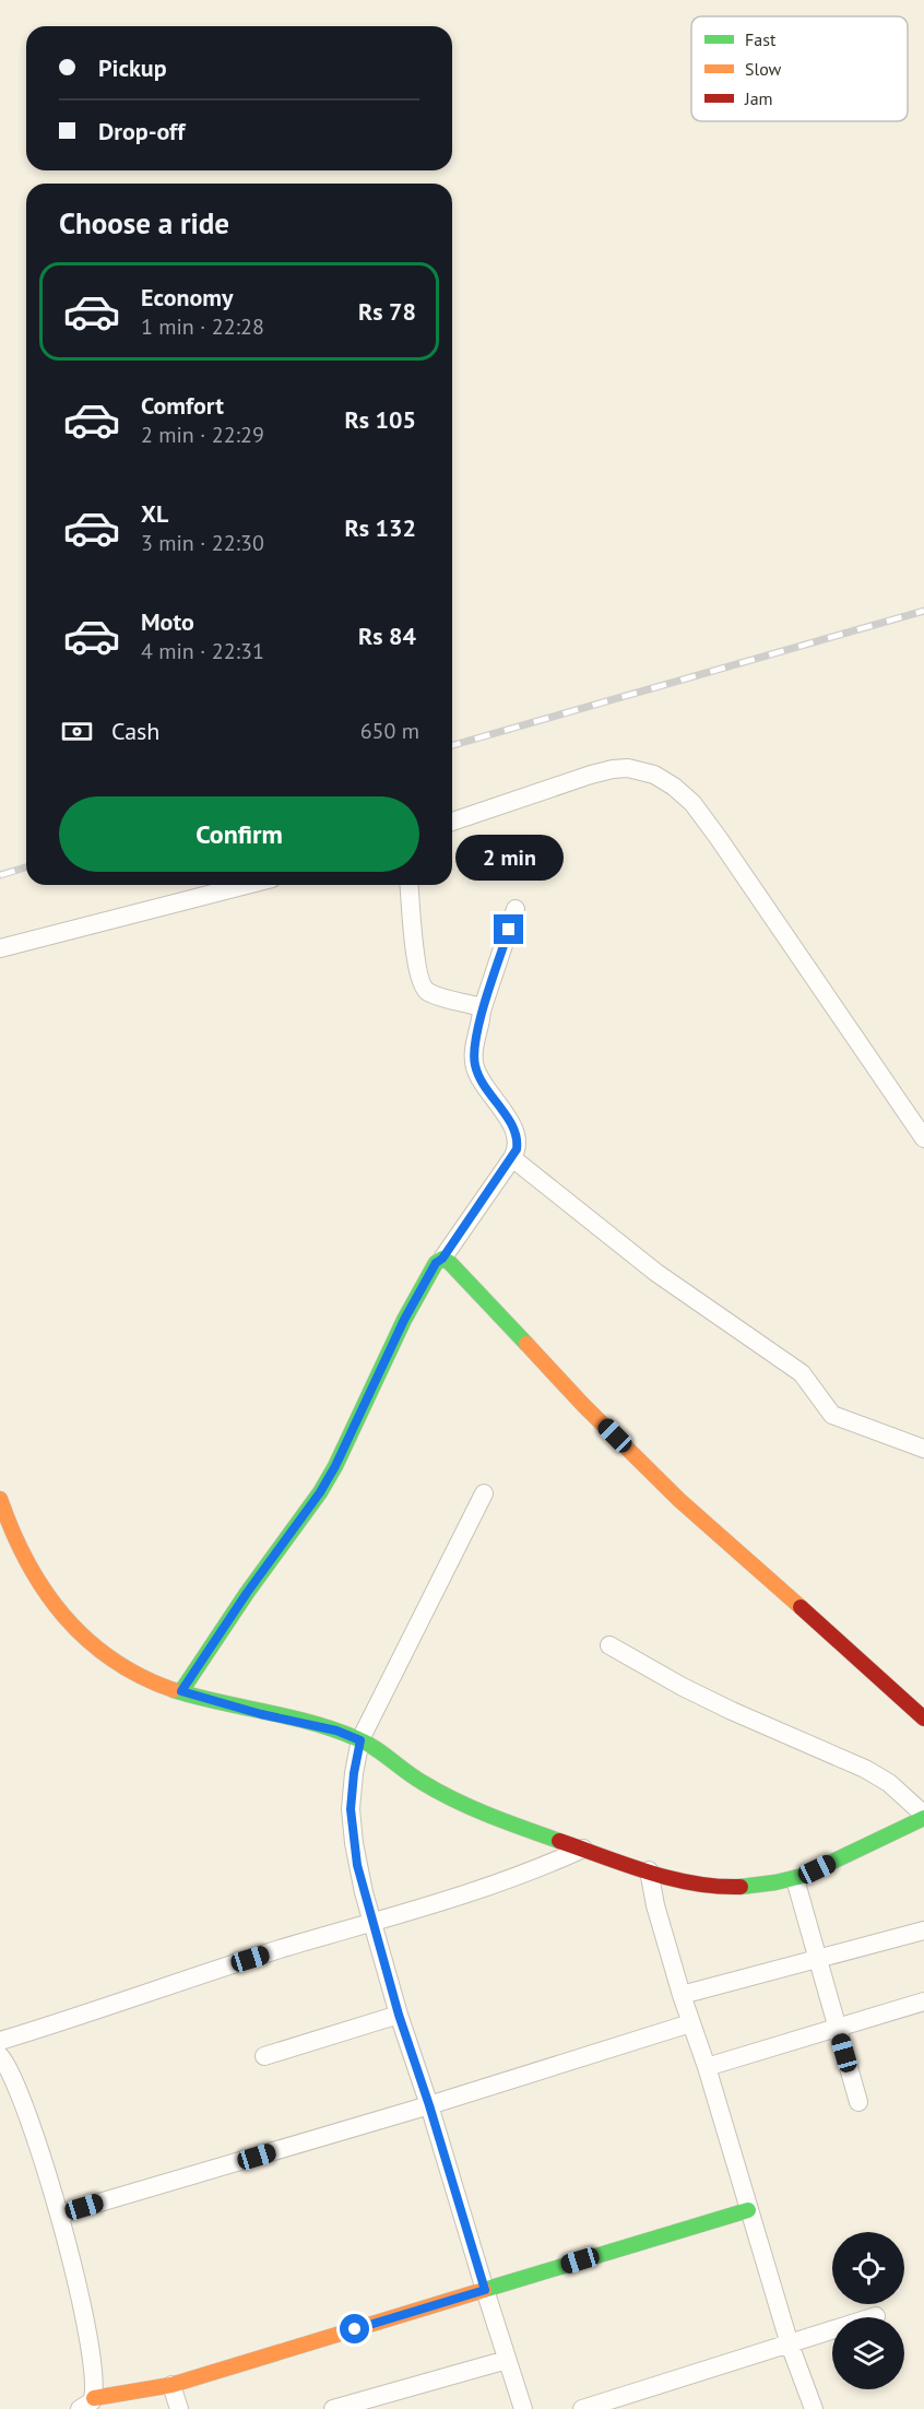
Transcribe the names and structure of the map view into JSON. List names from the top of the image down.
{
  "legend": ["Fast", "Slow", "Jam"],
  "page": {
    "banner": ["Pickup", "Drop-off"],
    "heading": "Choose a ride",
    "list": [
      {
        "name": "Economy",
        "note": "1 min · 22:28",
        "value": "Rs 78"
      },
      {
        "name": "Comfort",
        "note": "2 min · 22:29",
        "value": "Rs 105"
      },
      {
        "name": "XL",
        "note": "3 min · 22:30",
        "value": "Rs 132"
      },
      {
        "name": "Moto",
        "note": "4 min · 22:31",
        "value": "Rs 84"
      }
    ],
    "pay": ["Cash", "650 m"],
    "buttons": "Confirm",
    "bubble": "2 min"
  }
}
